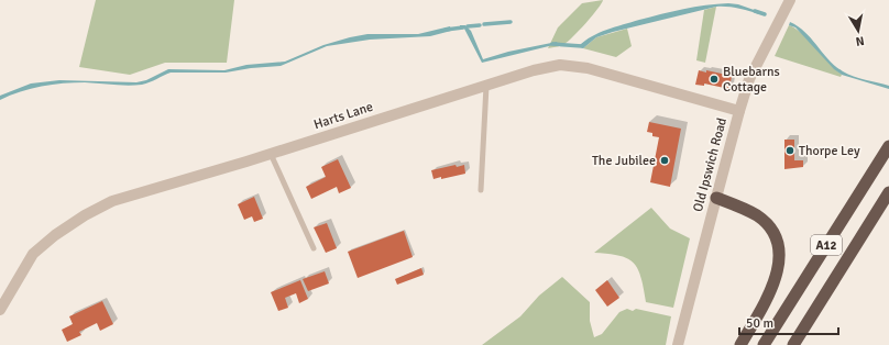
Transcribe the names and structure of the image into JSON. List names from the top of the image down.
{
  "streets": {
    "highway": ["A12"],
    "street": ["Harts Lane", "Old Ipswich Road"]
  },
  "crossings": [
    ["Harts Lane", "Old Ipswich Road"]
  ],
  "places": ["Bluebarns Cottage", "Thorpe Ley", "The Jubilee"],
  "scale_bar": "50 m",
  "north": "bottom"
}
